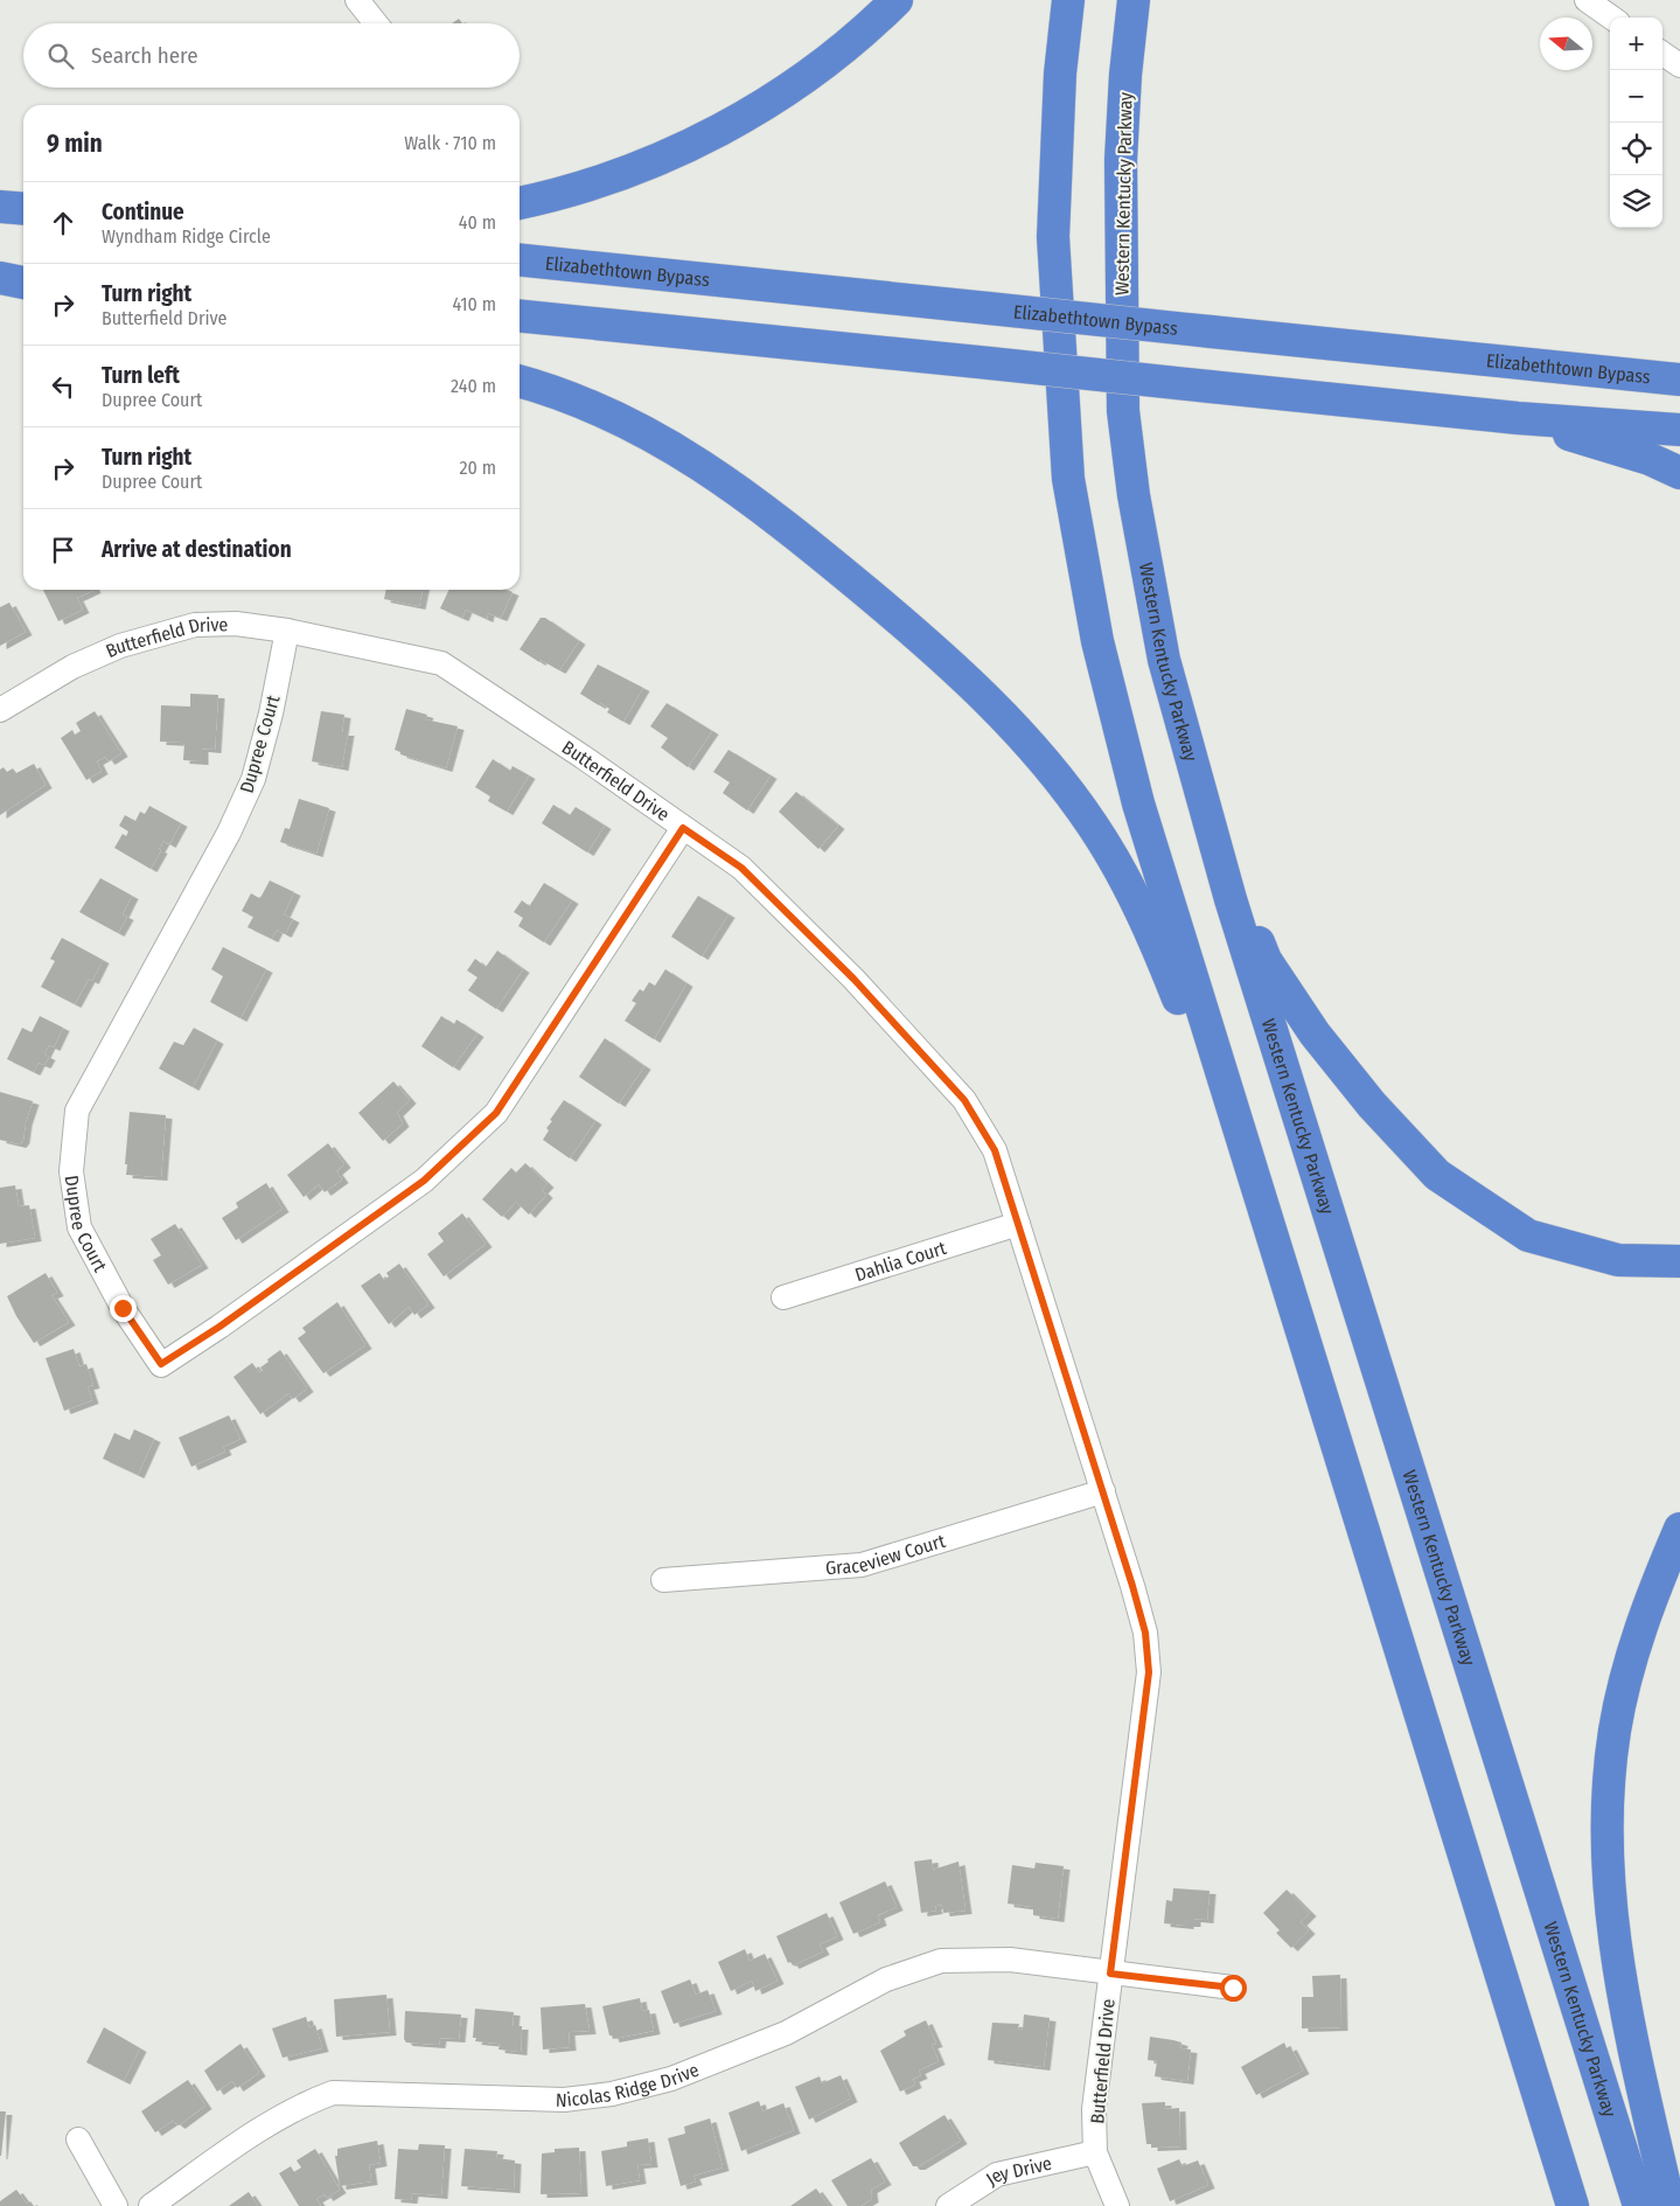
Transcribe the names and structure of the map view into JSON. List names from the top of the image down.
{
  "streets": {
    "highway": ["Western Kentucky Parkway", "Elizabethtown Bypass"],
    "street": [
      "Butterfield Drive",
      "Dupree Court",
      "Dahlia Court",
      "Graceview Court",
      "Nicolas Ridge Drive",
      "Jey Drive"
    ]
  },
  "crossings": [
    ["Butterfield Drive", "Dupree Court"],
    ["Butterfield Drive", "Dahlia Court"],
    ["Butterfield Drive", "Graceview Court"],
    ["Butterfield Drive", "Nicolas Ridge Drive"],
    ["Butterfield Drive", "Jey Drive"]
  ],
  "north": "left",
  "page": {
    "map_buttons": ["+", "−"],
    "search": "Search here",
    "heading": ["9 min", "Walk · 710 m"],
    "list": [
      ["Continue", "Wyndham Ridge Circle", "40 m"],
      ["Turn right", "Butterfield Drive", "410 m"],
      ["Turn left", "Dupree Court", "240 m"],
      ["Turn right", "Dupree Court", "20 m"],
      "Arrive at destination"
    ]
  }
}
